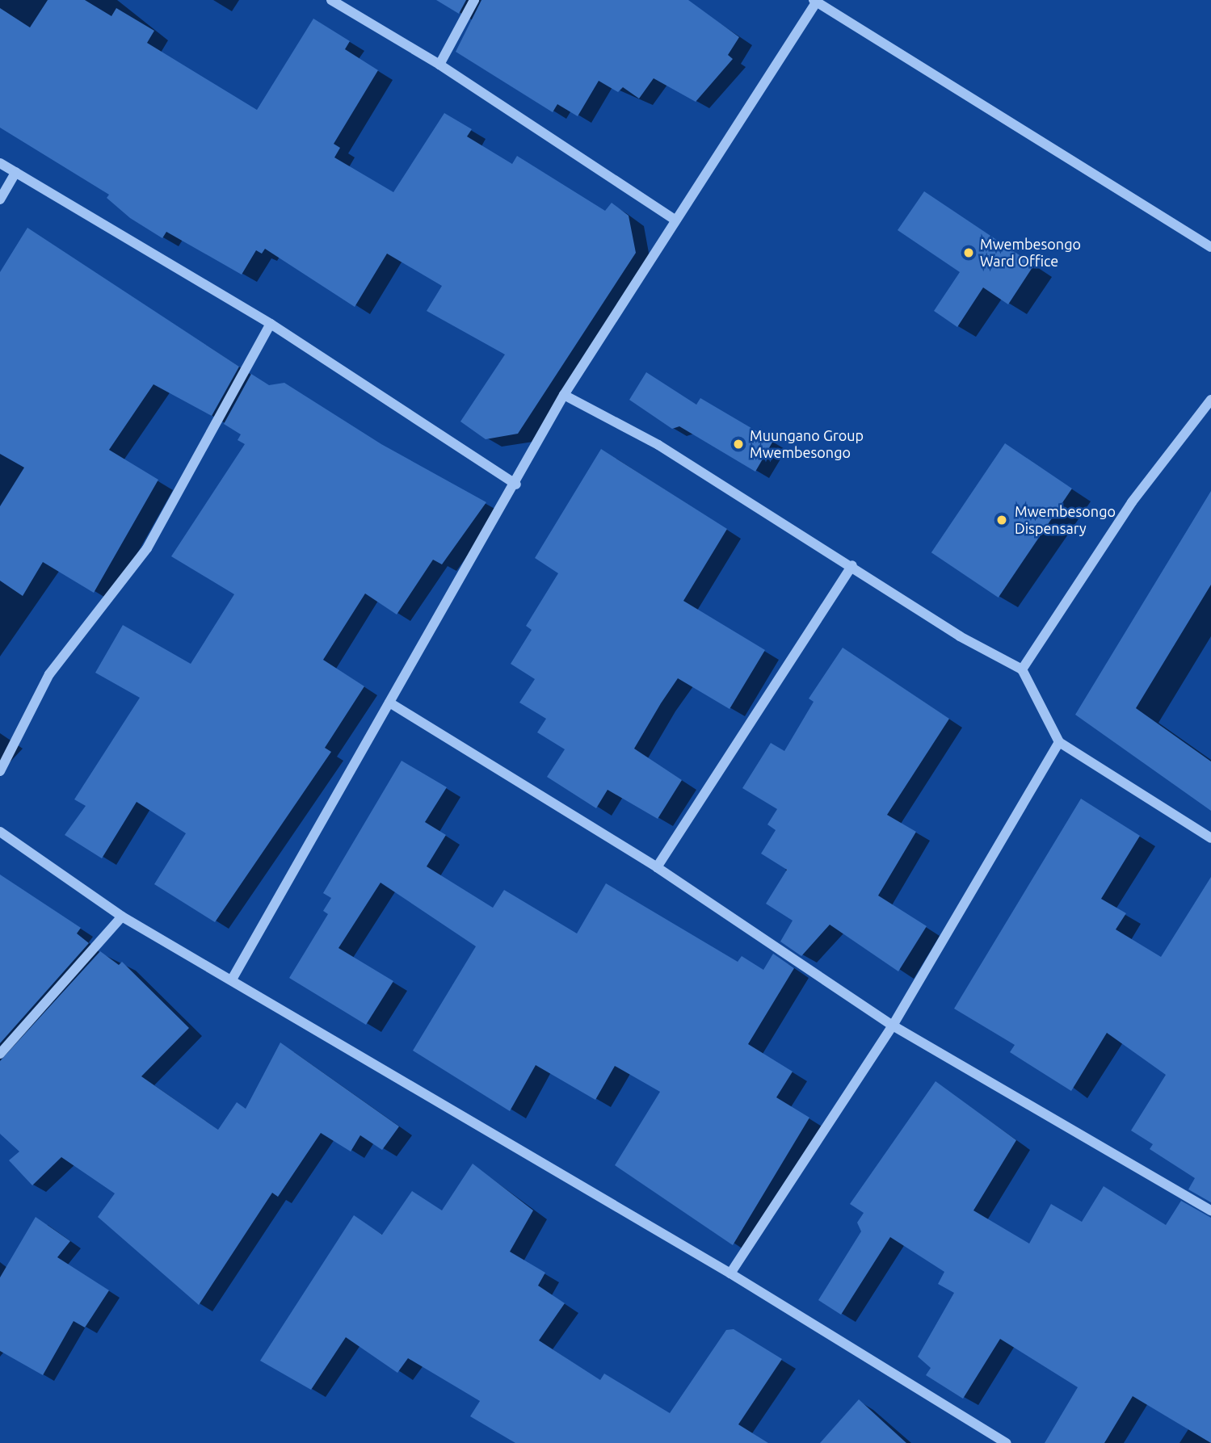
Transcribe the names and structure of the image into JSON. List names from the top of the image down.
{
  "places": ["Mwembesongo Ward Office", "Muungano Group Mwembesongo", "Mwembesongo Dispensary"]
}
